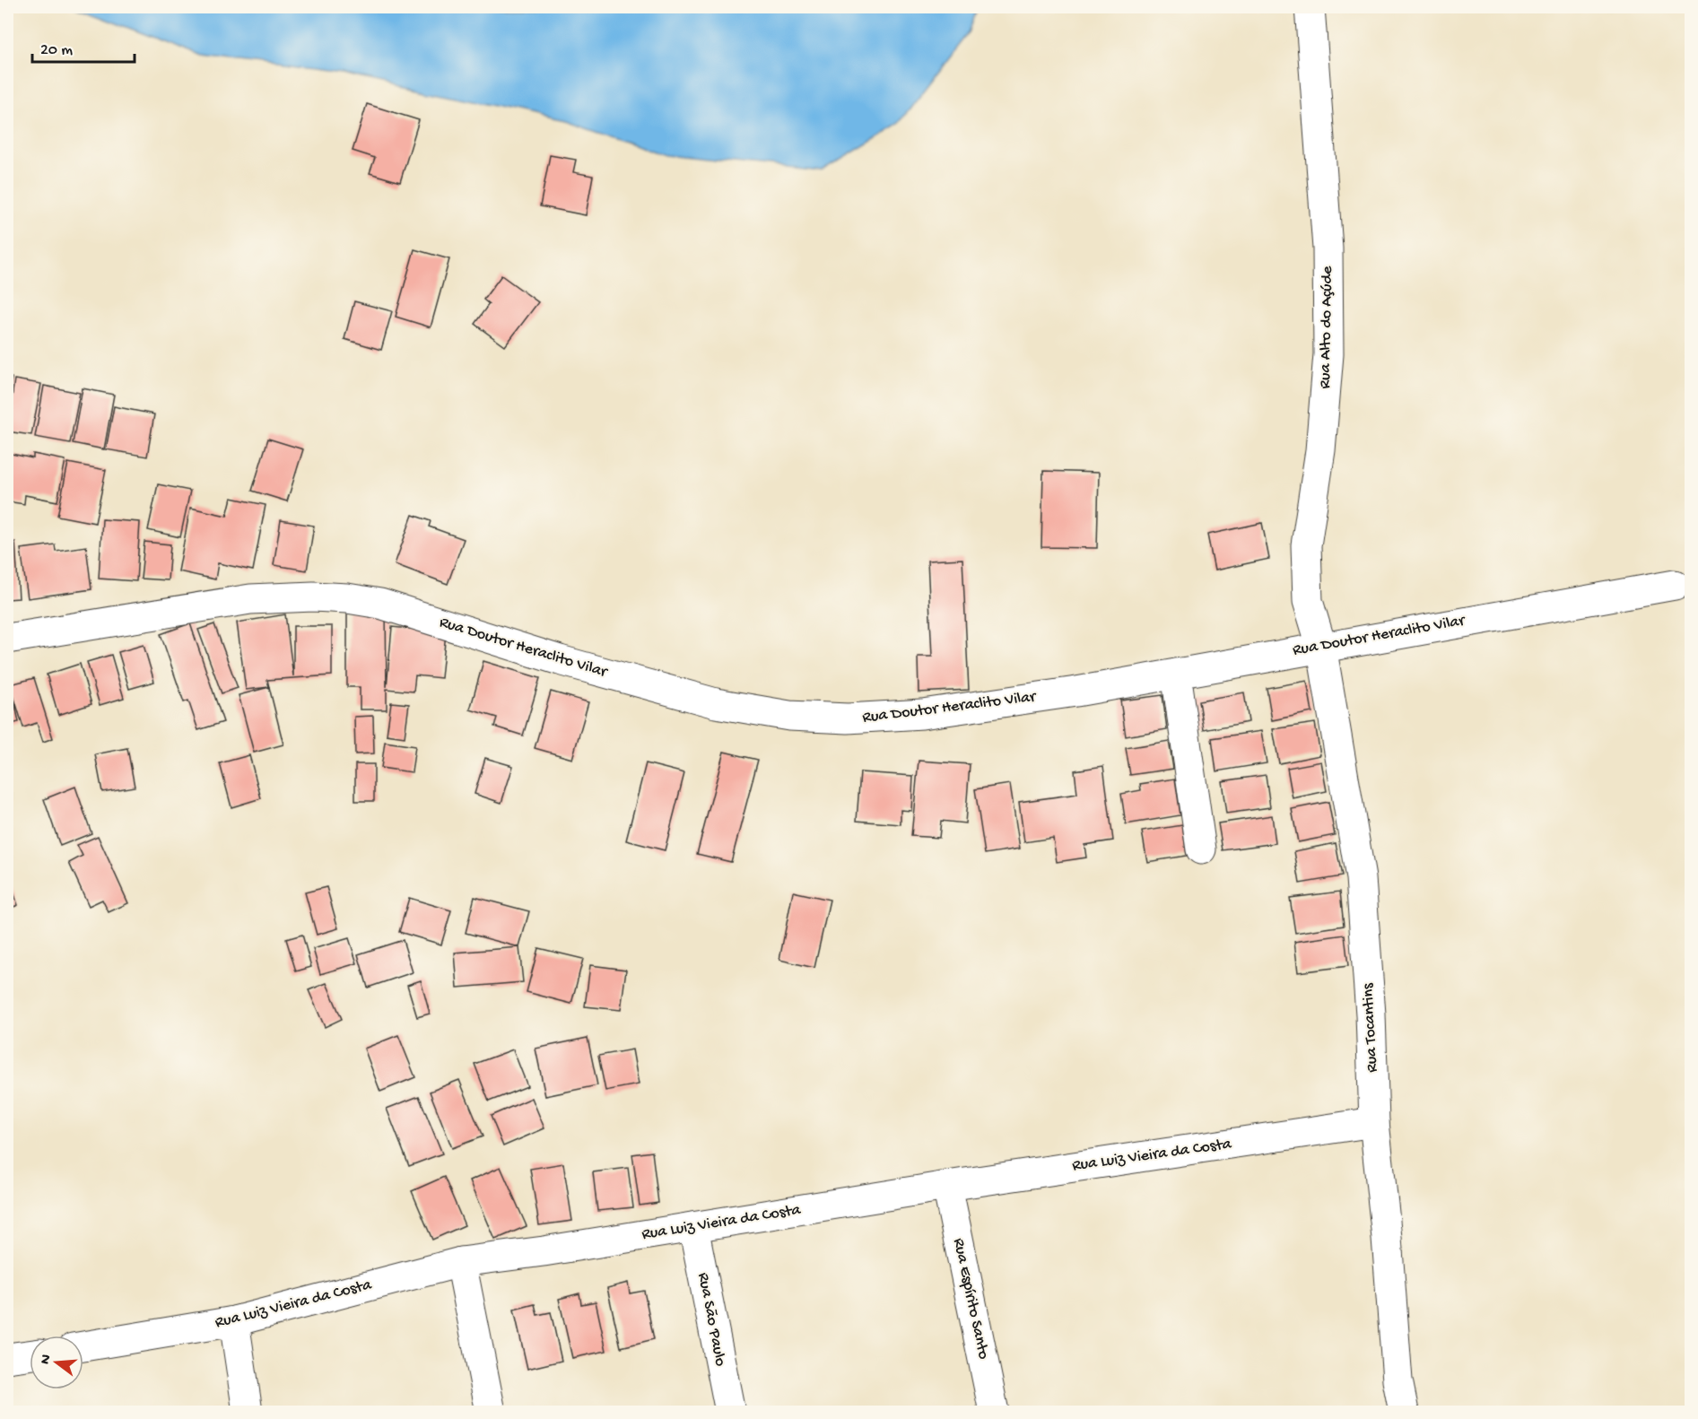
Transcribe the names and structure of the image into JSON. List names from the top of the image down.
{
  "streets": {
    "street": [
      "Rua Alto do Açúde",
      "Rua Doutor Heraclito Vilar",
      "Rua Tocantins",
      "Rua Luiz Vieira da Costa",
      "Rua Espírito Santo",
      "Rua São Paulo"
    ]
  },
  "crossings": [
    ["Rua Alto do Açúde", "Rua Doutor Heraclito Vilar"],
    ["Rua Alto do Açúde", "Rua Tocantins"],
    ["Rua Doutor Heraclito Vilar", "Rua Tocantins"],
    ["Rua Tocantins", "Rua Luiz Vieira da Costa"],
    ["Rua Luiz Vieira da Costa", "Rua Espírito Santo"],
    ["Rua Luiz Vieira da Costa", "Rua São Paulo"]
  ],
  "scale_bar": "20 m",
  "north": "left"
}
